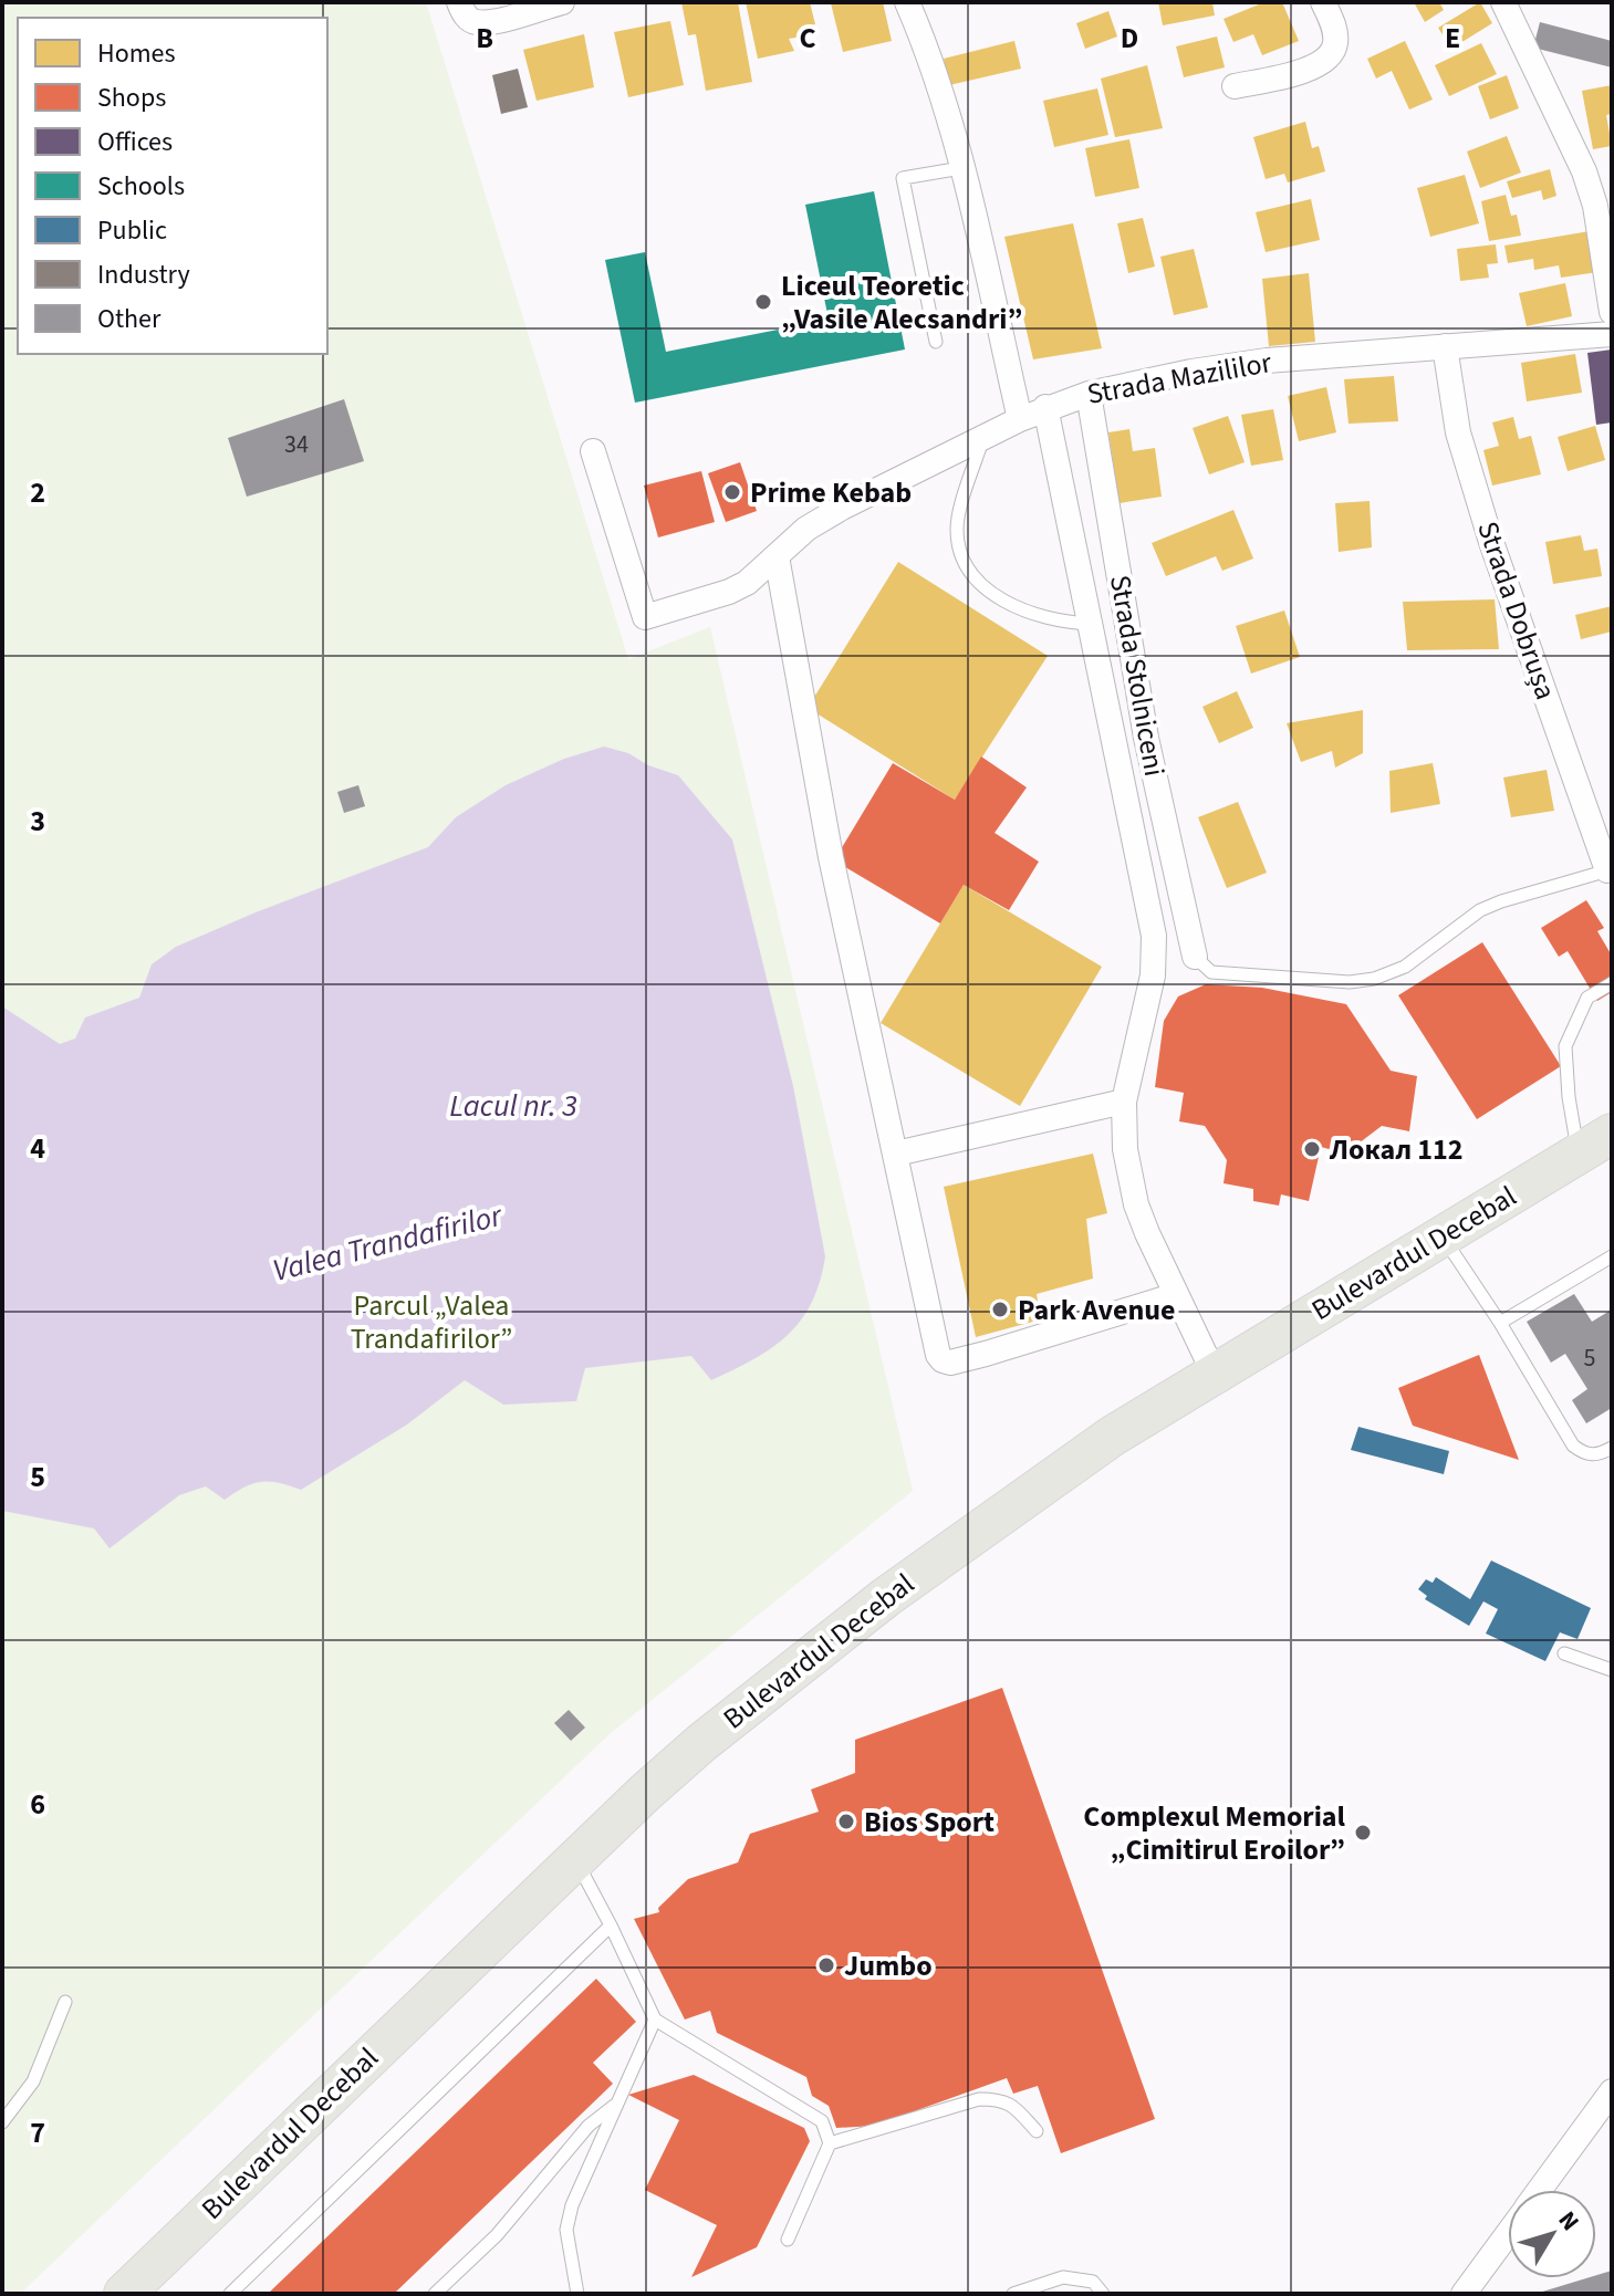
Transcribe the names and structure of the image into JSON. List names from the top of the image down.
{
  "streets": {
    "main road": ["Bulevardul Decebal"],
    "street": ["Strada Mazililor", "Strada Dobrușa", "Strada Stolniceni"]
  },
  "crossings": [
    ["Strada Mazililor", "Strada Dobrușa"],
    ["Strada Mazililor", "Strada Stolniceni"]
  ],
  "water": ["Lacul nr. 3", "Valea Trandafirilor"],
  "parks": ["Parcul „Valea Trandafirilor”"],
  "places": [
    "Liceul Teoretic „Vasile Alecsandri”",
    "Prime Kebab",
    "Локал 112",
    "Park Avenue",
    "Bios Sport",
    "Complexul Memorial „Cimitirul Eroilor”",
    "Jumbo"
  ],
  "house_numbers": ["34", "5"],
  "legend": [
    "Homes",
    "Shops",
    "Offices",
    "Schools",
    "Public",
    "Industry",
    "Other"
  ],
  "north": "top right",
  "grid": {
    "columns": [
      "B",
      "C",
      "D",
      "E"
    ],
    "rows": [
      "2",
      "3",
      "4",
      "5",
      "6",
      "7"
    ]
  }
}
